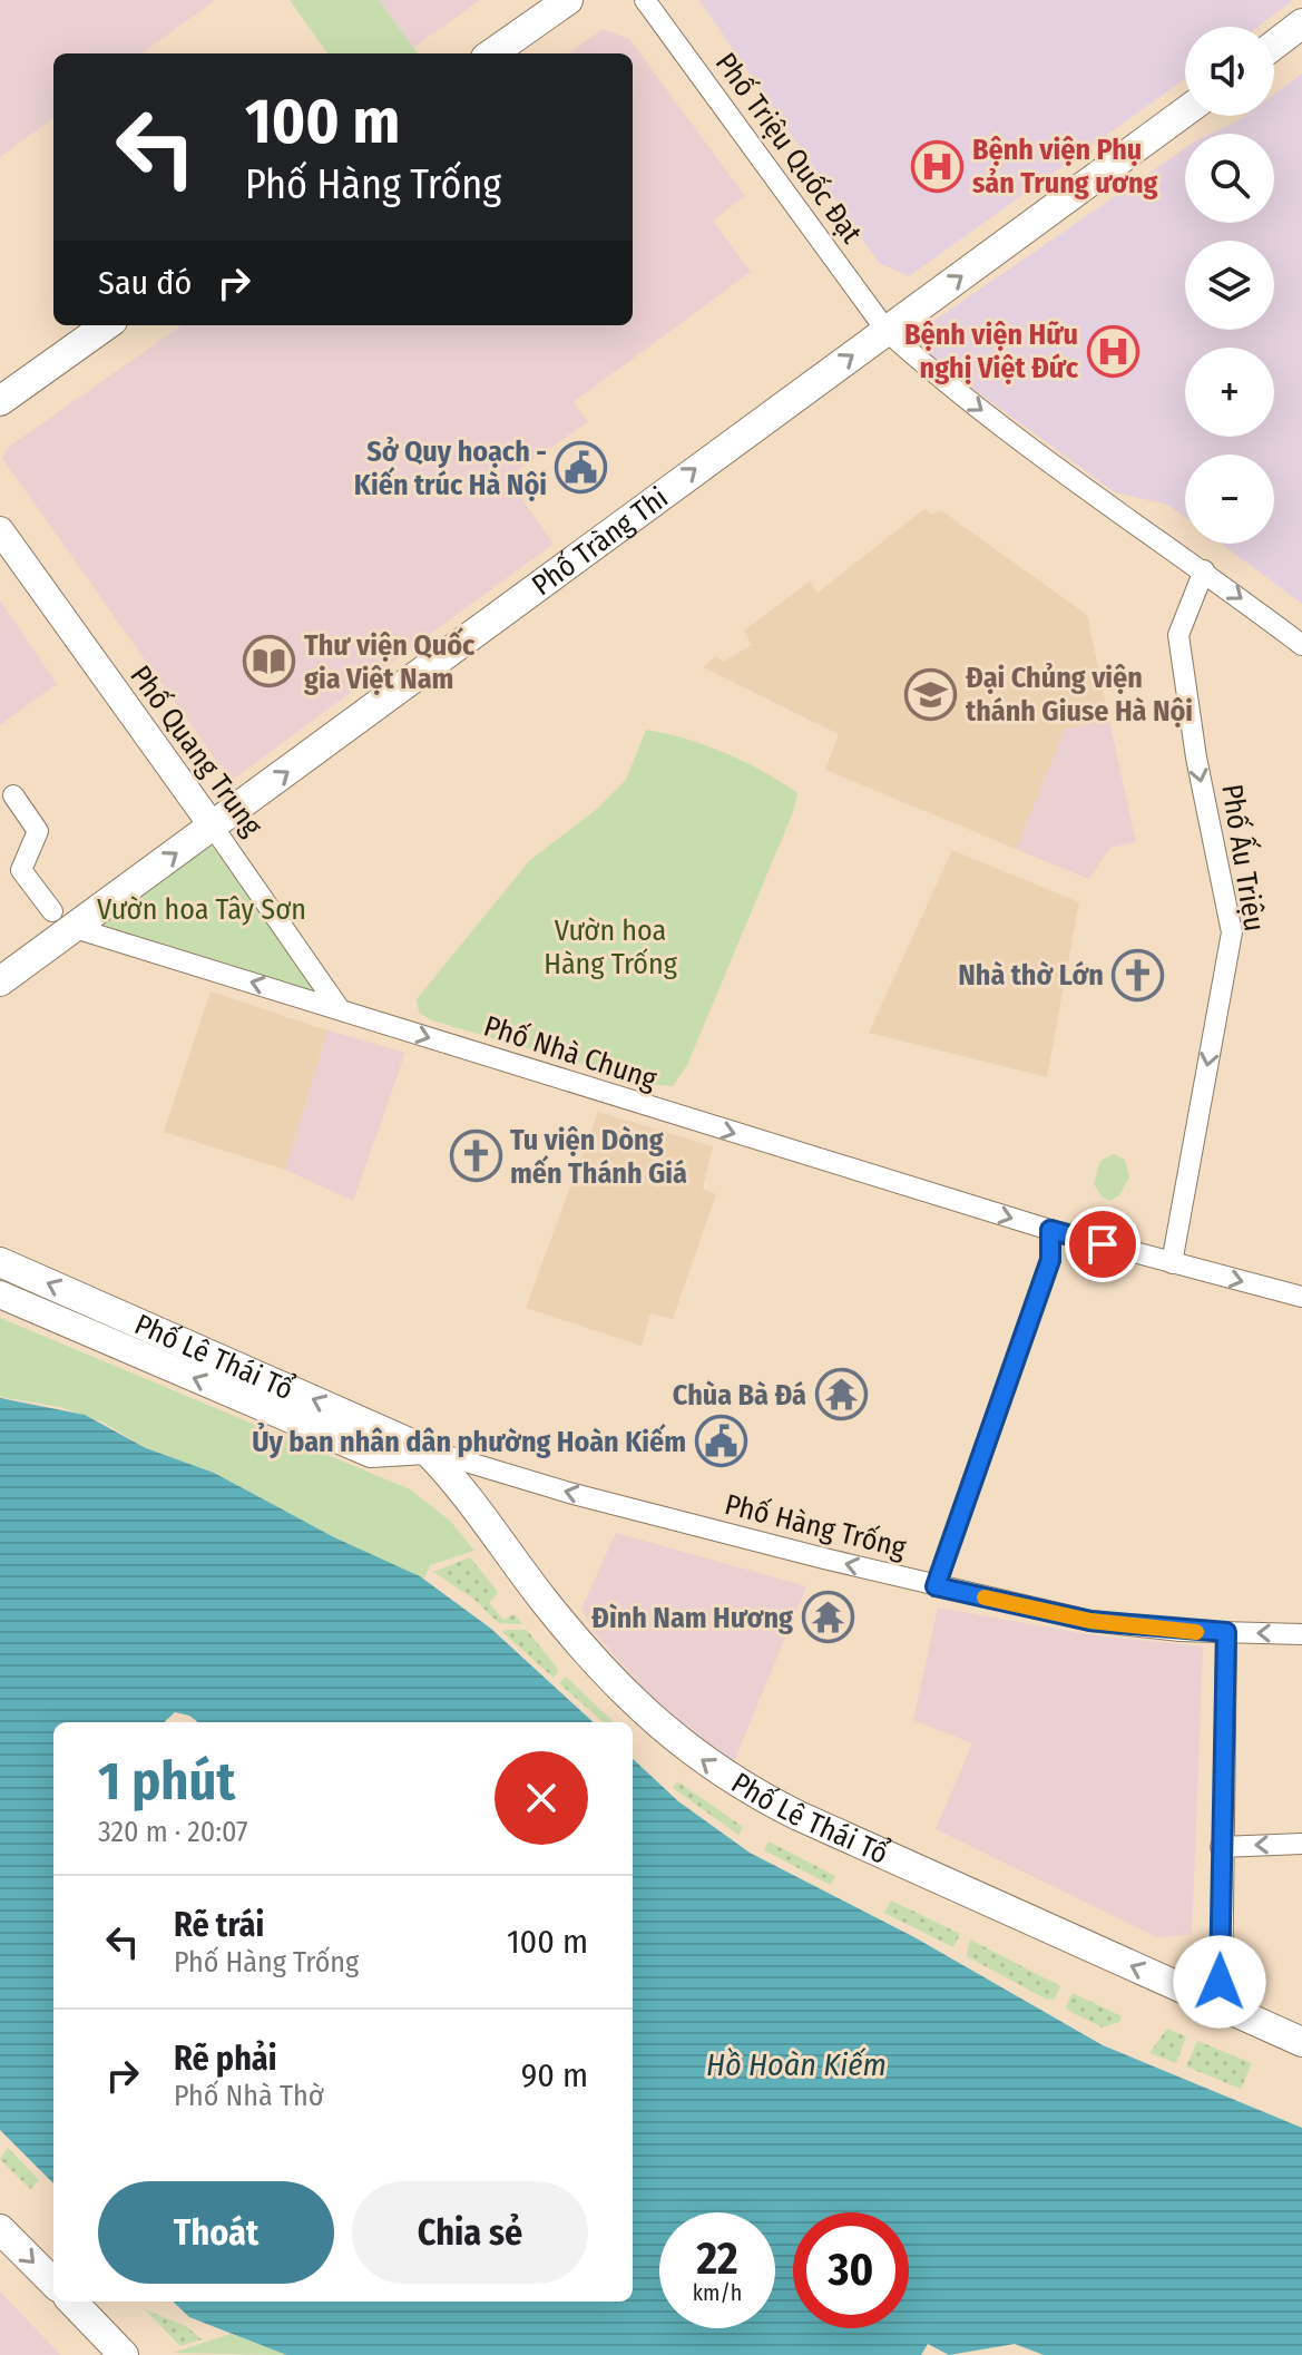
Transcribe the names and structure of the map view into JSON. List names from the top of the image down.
{
  "streets": {
    "main road": ["Phố Tràng Thi", "Phố Lê Thái Tổ"],
    "street": [
      "Phố Triệu Quốc Đạt",
      "Phố Quang Trung",
      "Phố Ấu Triệu",
      "Phố Nhà Chung",
      "Phố Hàng Trống"
    ]
  },
  "crossings": [
    ["Phố Triệu Quốc Đạt", "Phố Tràng Thi"],
    ["Phố Triệu Quốc Đạt", "Phố Ấu Triệu"],
    ["Phố Tràng Thi", "Phố Quang Trung"],
    ["Phố Tràng Thi", "Phố Nhà Chung"],
    ["Phố Quang Trung", "Phố Nhà Chung"],
    ["Phố Ấu Triệu", "Phố Nhà Chung"],
    ["Phố Lê Thái Tổ", "Phố Hàng Trống"]
  ],
  "one_way": [
    "Phố Triệu Quốc Đạt",
    "Phố Tràng Thi",
    "Phố Ấu Triệu",
    "Phố Lê Thái Tổ",
    "Phố Hàng Trống"
  ],
  "water": ["Hồ Hoàn Kiếm"],
  "parks": ["Vườn hoa Tây Sơn", "Vườn hoa Hàng Trống"],
  "places": {
    "hospital": ["Bệnh viện Phụ sản Trung ương", "Bệnh viện Hữu nghị Việt Đức"],
    "public building": ["Sở Quy hoạch - Kiến trúc Hà Nội", "Ủy ban nhân dân phường Hoàn Kiếm"],
    "library": ["Thư viện Quốc gia Việt Nam"],
    "school or university": ["Đại Chủng viện thánh Giuse Hà Nội"],
    "church": ["Nhà thờ Lớn", "Tu viện Dòng mến Thánh Giá"],
    "temple": ["Chùa Bà Đá", "Đình Nam Hương"]
  },
  "page": {
    "map_buttons": ["+", "−"],
    "turn": ["100 m", "Phố Hàng Trống"],
    "then": "Sau đó",
    "heading": ["1 phút", "320 m · 20:07"],
    "list": [
      {
        "name": "Rẽ trái",
        "note": "Phố Hàng Trống",
        "value": "100 m"
      },
      {
        "name": "Rẽ phải",
        "note": "Phố Nhà Thờ",
        "value": "90 m"
      }
    ],
    "buttons": ["Thoát", "Chia sẻ"],
    "speed": "22 km/h",
    "limit": "30"
  }
}
